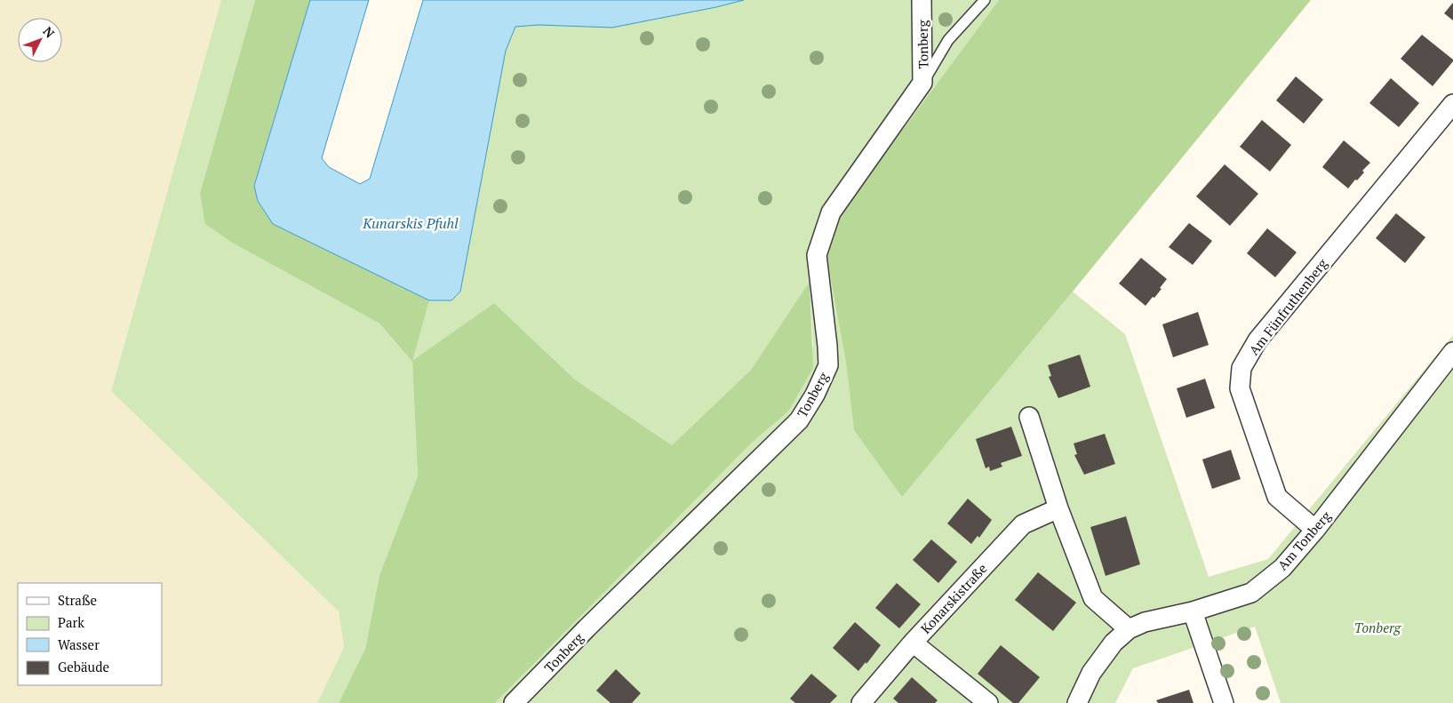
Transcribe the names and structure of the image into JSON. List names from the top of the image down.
{
  "streets": {
    "street": [
      "Tonberg",
      "Am Fünfruthenberg",
      "Am Tonberg",
      "Konarskistraße"
    ]
  },
  "crossings": [
    ["Am Fünfruthenberg", "Am Tonberg"]
  ],
  "water": ["Kunarskis Pfuhl"],
  "parks": ["Tonberg"],
  "legend": [
    "Straße",
    "Park",
    "Wasser",
    "Gebäude"
  ],
  "north": "top right"
}
